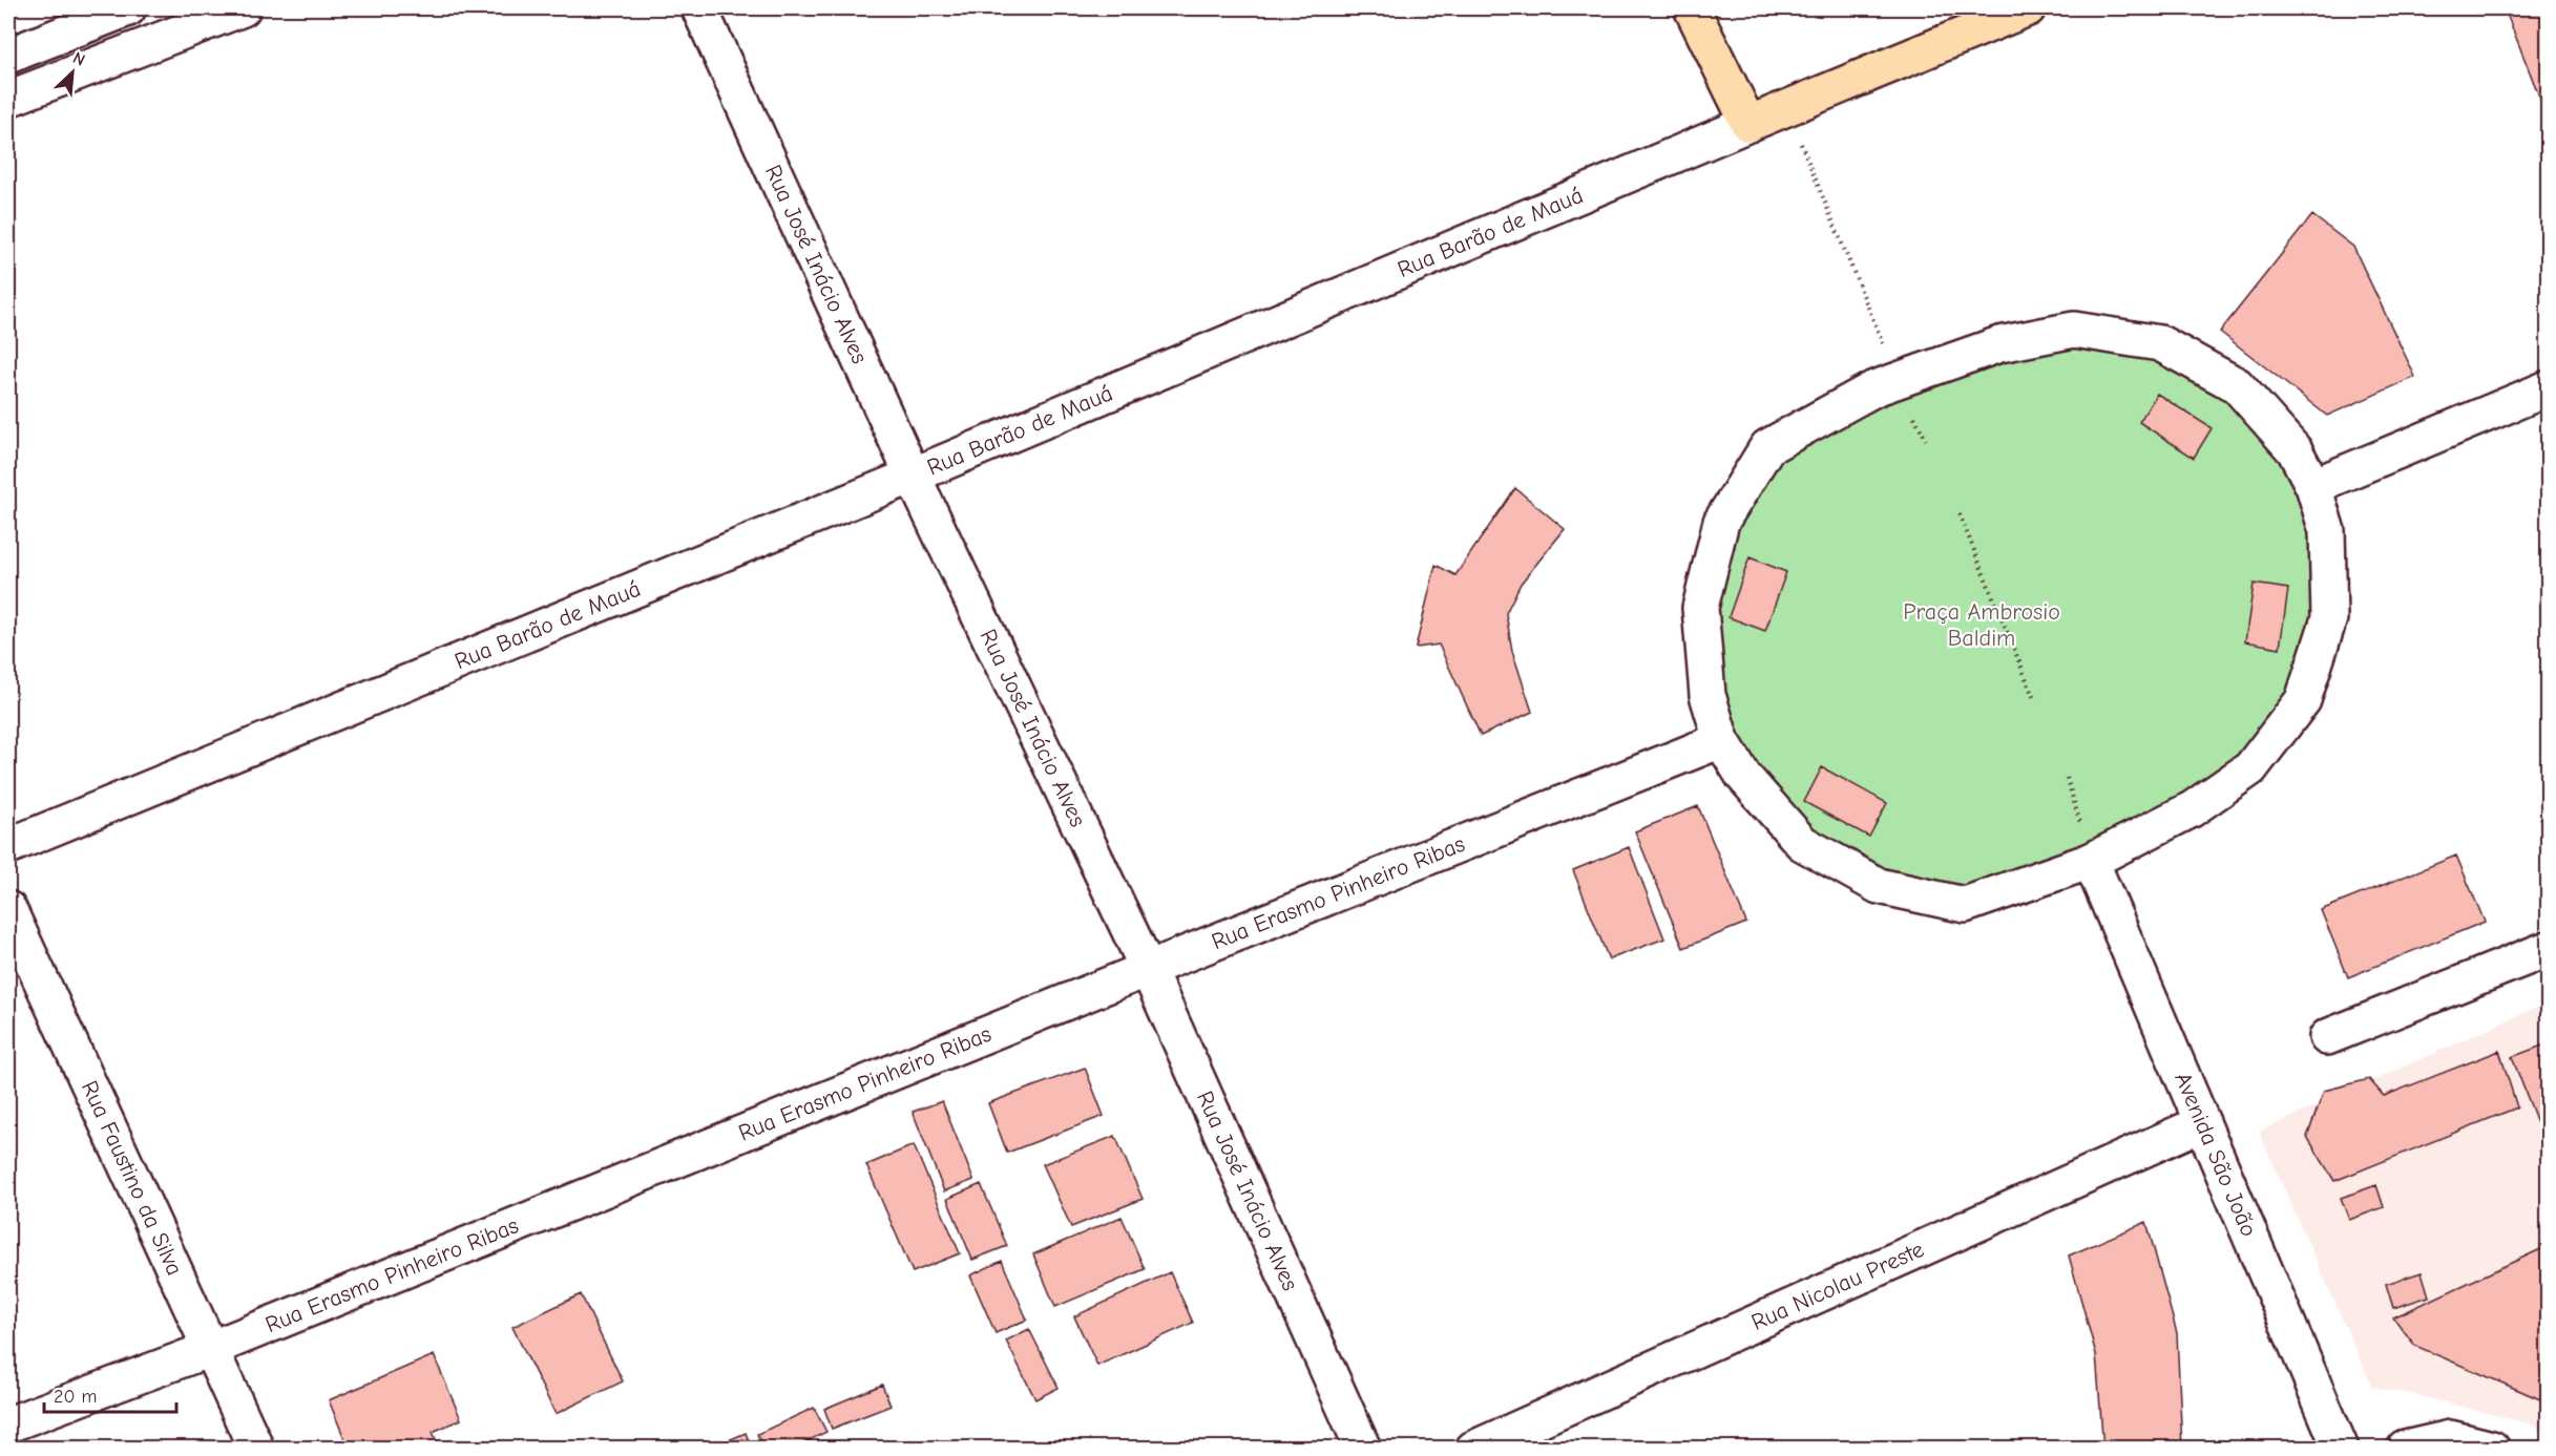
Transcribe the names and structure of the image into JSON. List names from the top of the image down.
{
  "streets": {
    "main road": ["Rua Barão de Mauá"],
    "street": [
      "Rua José Inácio Alves",
      "Rua Erasmo Pinheiro Ribas",
      "Avenida São João",
      "Rua Faustino da Silva",
      "Rua Nicolau Preste"
    ]
  },
  "crossings": [
    ["Rua Barão de Mauá", "Rua José Inácio Alves"],
    ["Rua José Inácio Alves", "Rua Erasmo Pinheiro Ribas"],
    ["Rua Erasmo Pinheiro Ribas", "Rua Faustino da Silva"],
    ["Avenida São João", "Rua Nicolau Preste"]
  ],
  "parks": ["Praça Ambrosio Baldim"],
  "scale_bar": "20 m",
  "north": "top right"
}
